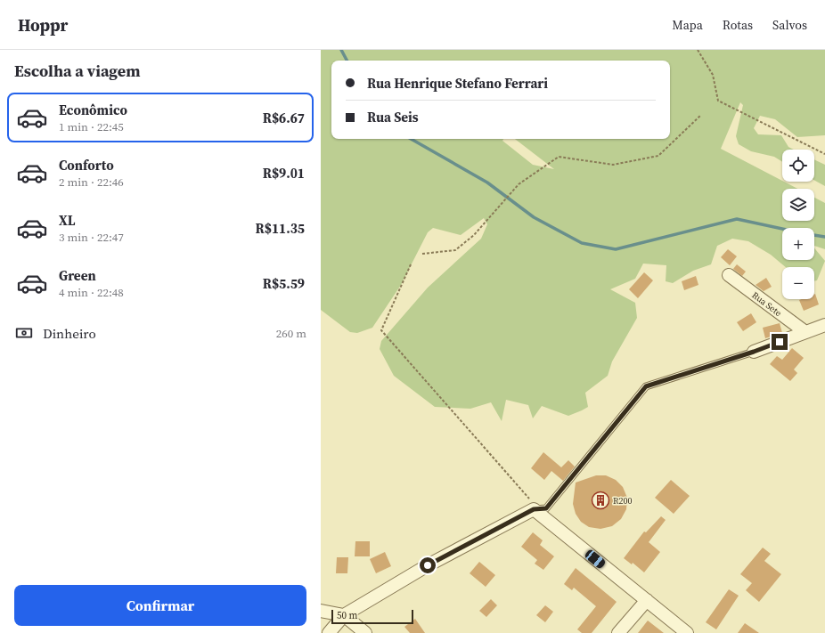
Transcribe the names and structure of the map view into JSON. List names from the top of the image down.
{
  "streets": {
    "street": ["Rua Sete"]
  },
  "places": {
    "building": ["R200"]
  },
  "scale_bar": "50 m",
  "page": {
    "header": "Hoppr",
    "nav": ["Mapa", "Rotas", "Salvos"],
    "heading": "Escolha a viagem",
    "banner": ["Rua Henrique Stefano Ferrari", "Rua Seis"],
    "list": [
      {
        "name": "Econômico",
        "note": "1 min · 22:45",
        "value": "R$6.67"
      },
      {
        "name": "Conforto",
        "note": "2 min · 22:46",
        "value": "R$9.01"
      },
      {
        "name": "XL",
        "note": "3 min · 22:47",
        "value": "R$11.35"
      },
      {
        "name": "Green",
        "note": "4 min · 22:48",
        "value": "R$5.59"
      }
    ],
    "map_buttons": ["+", "−"],
    "pay": ["Dinheiro", "260 m"],
    "buttons": "Confirmar",
    "scale": "50 m"
  }
}
